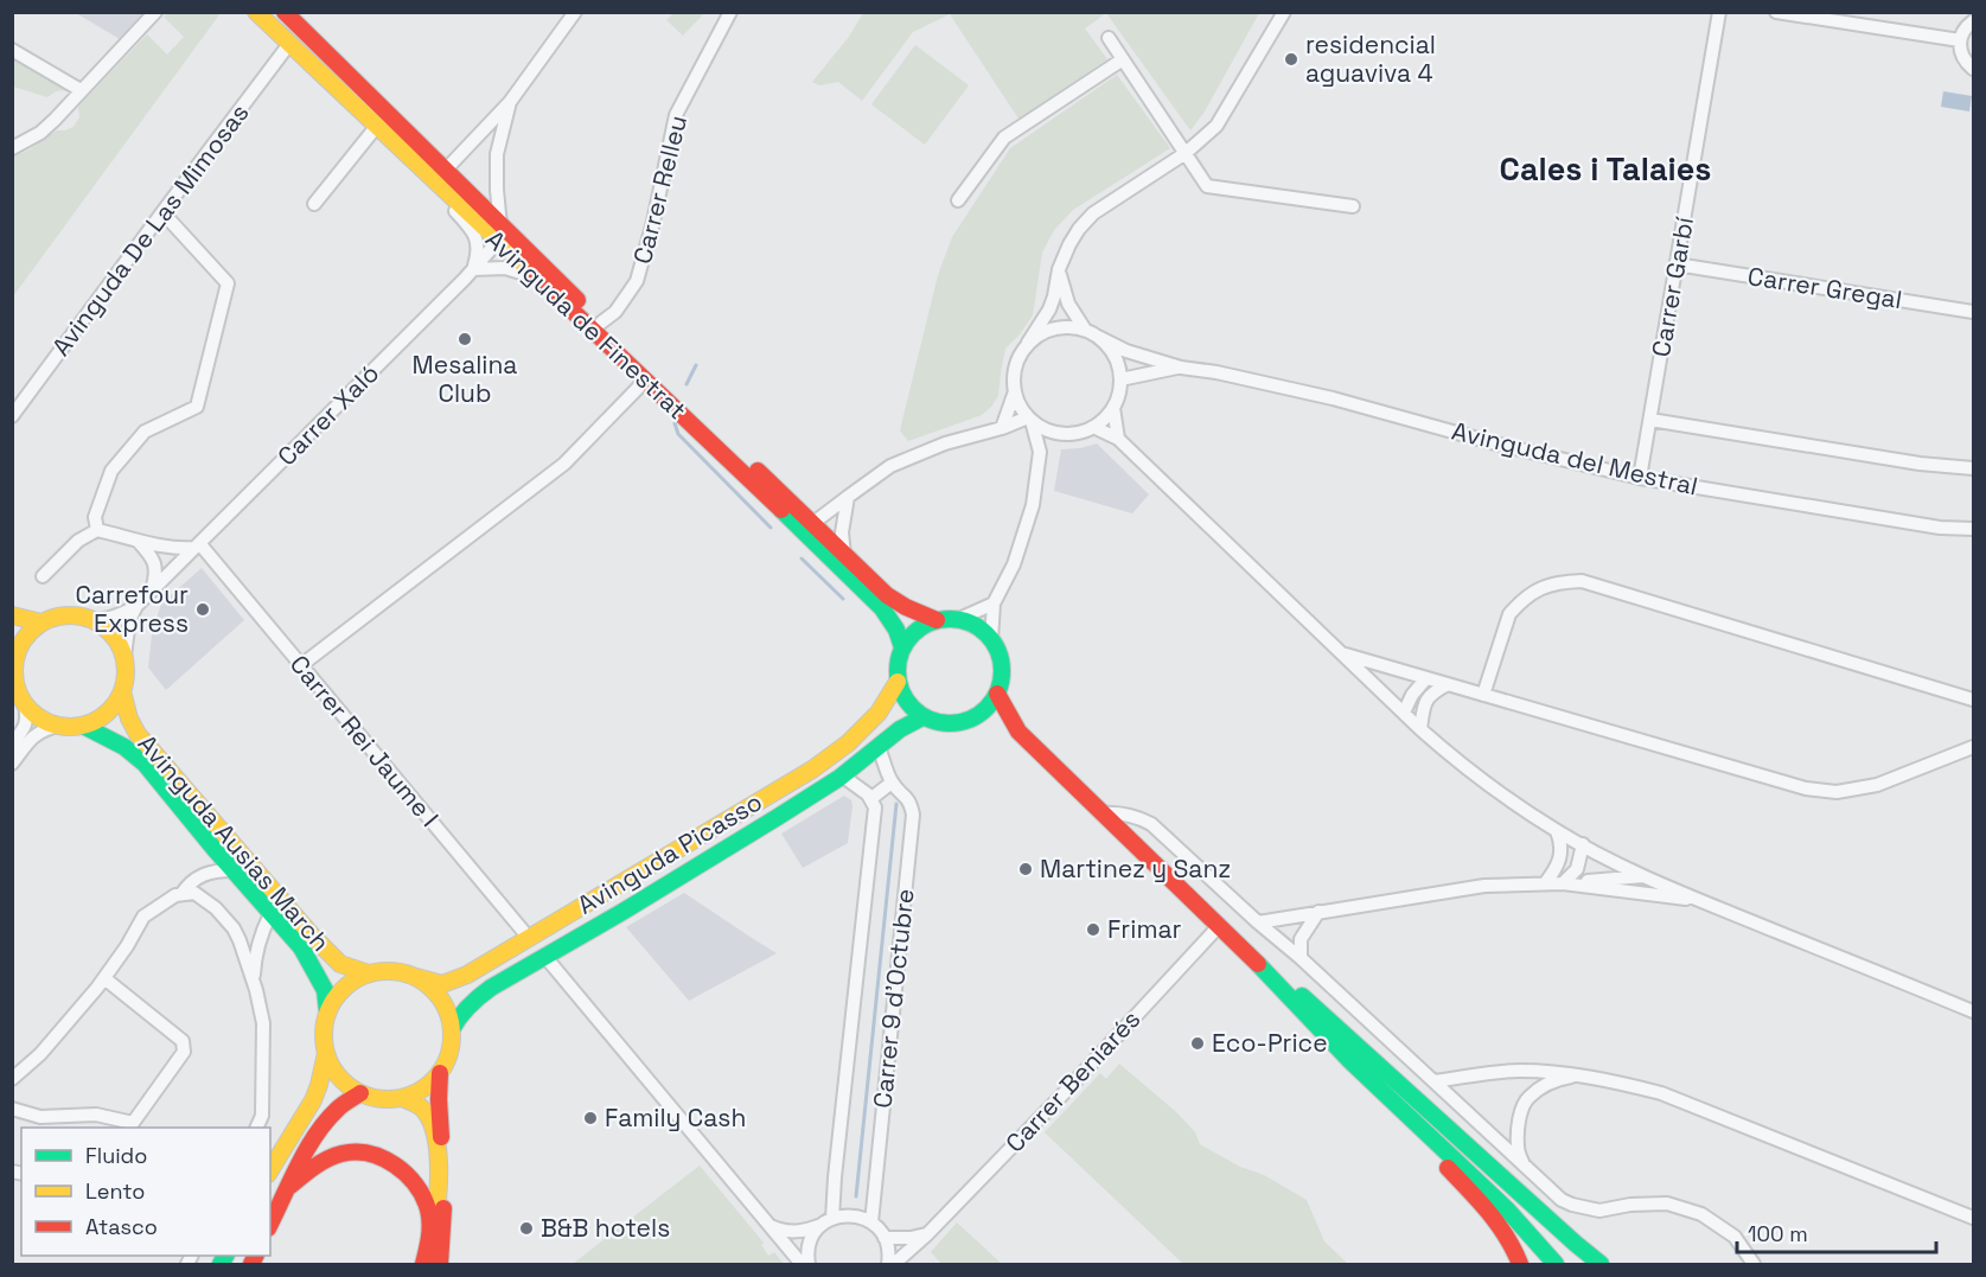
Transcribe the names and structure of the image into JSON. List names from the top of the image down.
{
  "streets": {
    "main road": ["Avinguda de Finestrat", "Avinguda Ausias March", "Avinguda Picasso"],
    "street": [
      "Carrer Relleu",
      "Avinguda De Las Mimosas",
      "Carrer Garbí",
      "Carrer Gregal",
      "Carrer Xaló",
      "Avinguda del Mestral",
      "Carrer Rei Jaume I",
      "Carrer 9 d’Octubre",
      "Carrer Beniarés"
    ]
  },
  "crossings": [
    ["Carrer Relleu", "Avinguda de Finestrat"],
    ["Avinguda De Las Mimosas", "Avinguda de Finestrat"],
    ["Carrer Garbí", "Carrer Gregal"],
    ["Carrer Garbí", "Avinguda del Mestral"],
    ["Avinguda de Finestrat", "Carrer Xaló"],
    ["Avinguda de Finestrat", "Avinguda Picasso"],
    ["Carrer Xaló", "Carrer Rei Jaume I"],
    ["Carrer Xaló", "Avinguda Ausias March"],
    ["Carrer Rei Jaume I", "Avinguda Picasso"],
    ["Avinguda Ausias March", "Avinguda Picasso"],
    ["Avinguda Picasso", "Carrer 9 d’Octubre"]
  ],
  "districts": ["Cales i Talaies"],
  "places": [
    "residencial aguaviva 4",
    "Mesalina Club",
    "Carrefour Express",
    "Martinez y Sanz",
    "Frimar",
    "Eco-Price",
    "Family Cash",
    "B&B hotels"
  ],
  "legend": ["Fluido", "Lento", "Atasco"],
  "scale_bar": "100 m"
}
